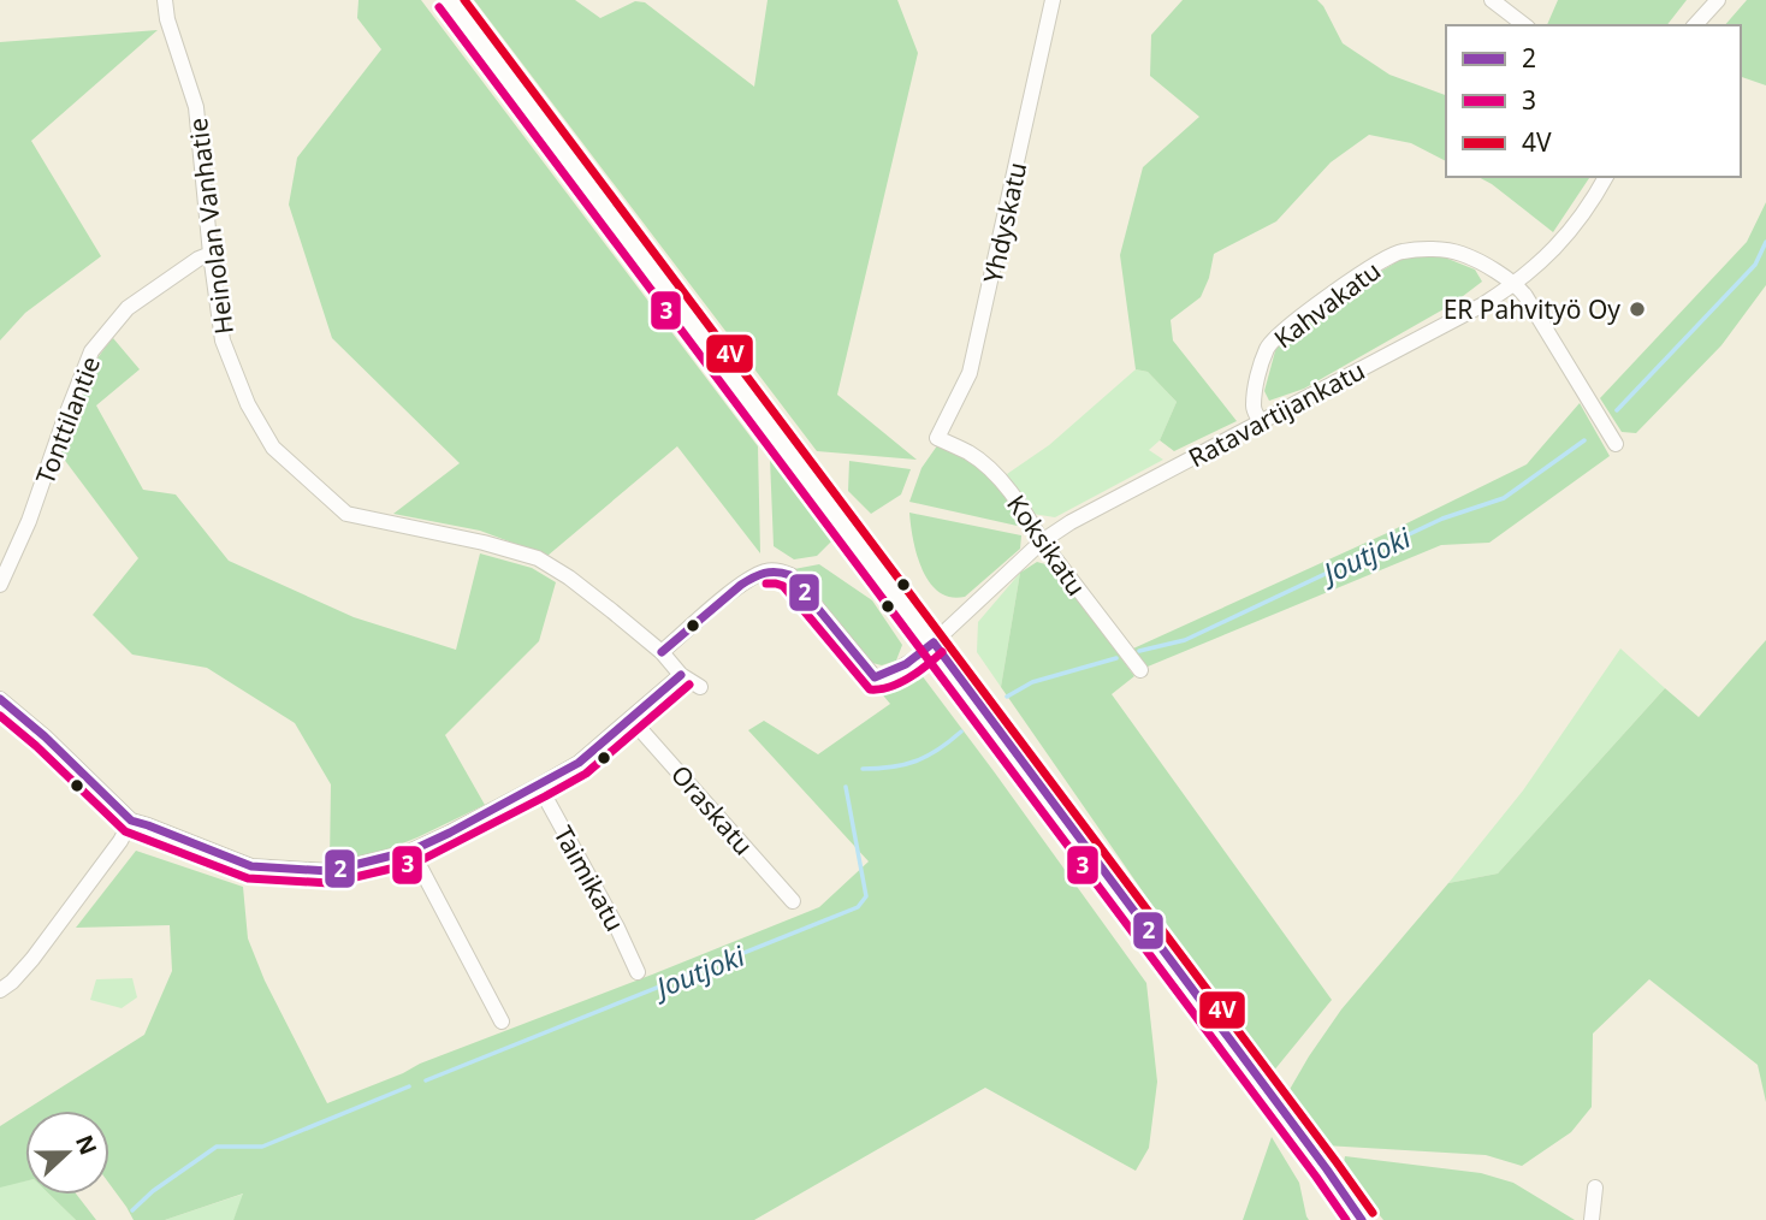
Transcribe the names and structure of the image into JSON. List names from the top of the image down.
{
  "streets": {
    "street": [
      "Yhdyskatu",
      "Heinolan Vanhatie",
      "Kahvakatu",
      "Ratavartijankatu",
      "Tonttilantie",
      "Koksikatu",
      "Oraskatu",
      "Taimikatu"
    ]
  },
  "crossings": [
    ["Yhdyskatu", "Koksikatu"],
    ["Heinolan Vanhatie", "Ratavartijankatu"],
    ["Heinolan Vanhatie", "Tonttilantie"],
    ["Kahvakatu", "Ratavartijankatu"],
    ["Ratavartijankatu", "Koksikatu"]
  ],
  "water": ["Joutjoki"],
  "places": ["ER Pahvityö Oy"],
  "lines": ["transit line 4V", "transit line 3", "transit line 2"],
  "legend": ["2", "3", "4V"],
  "north": "right"
}
